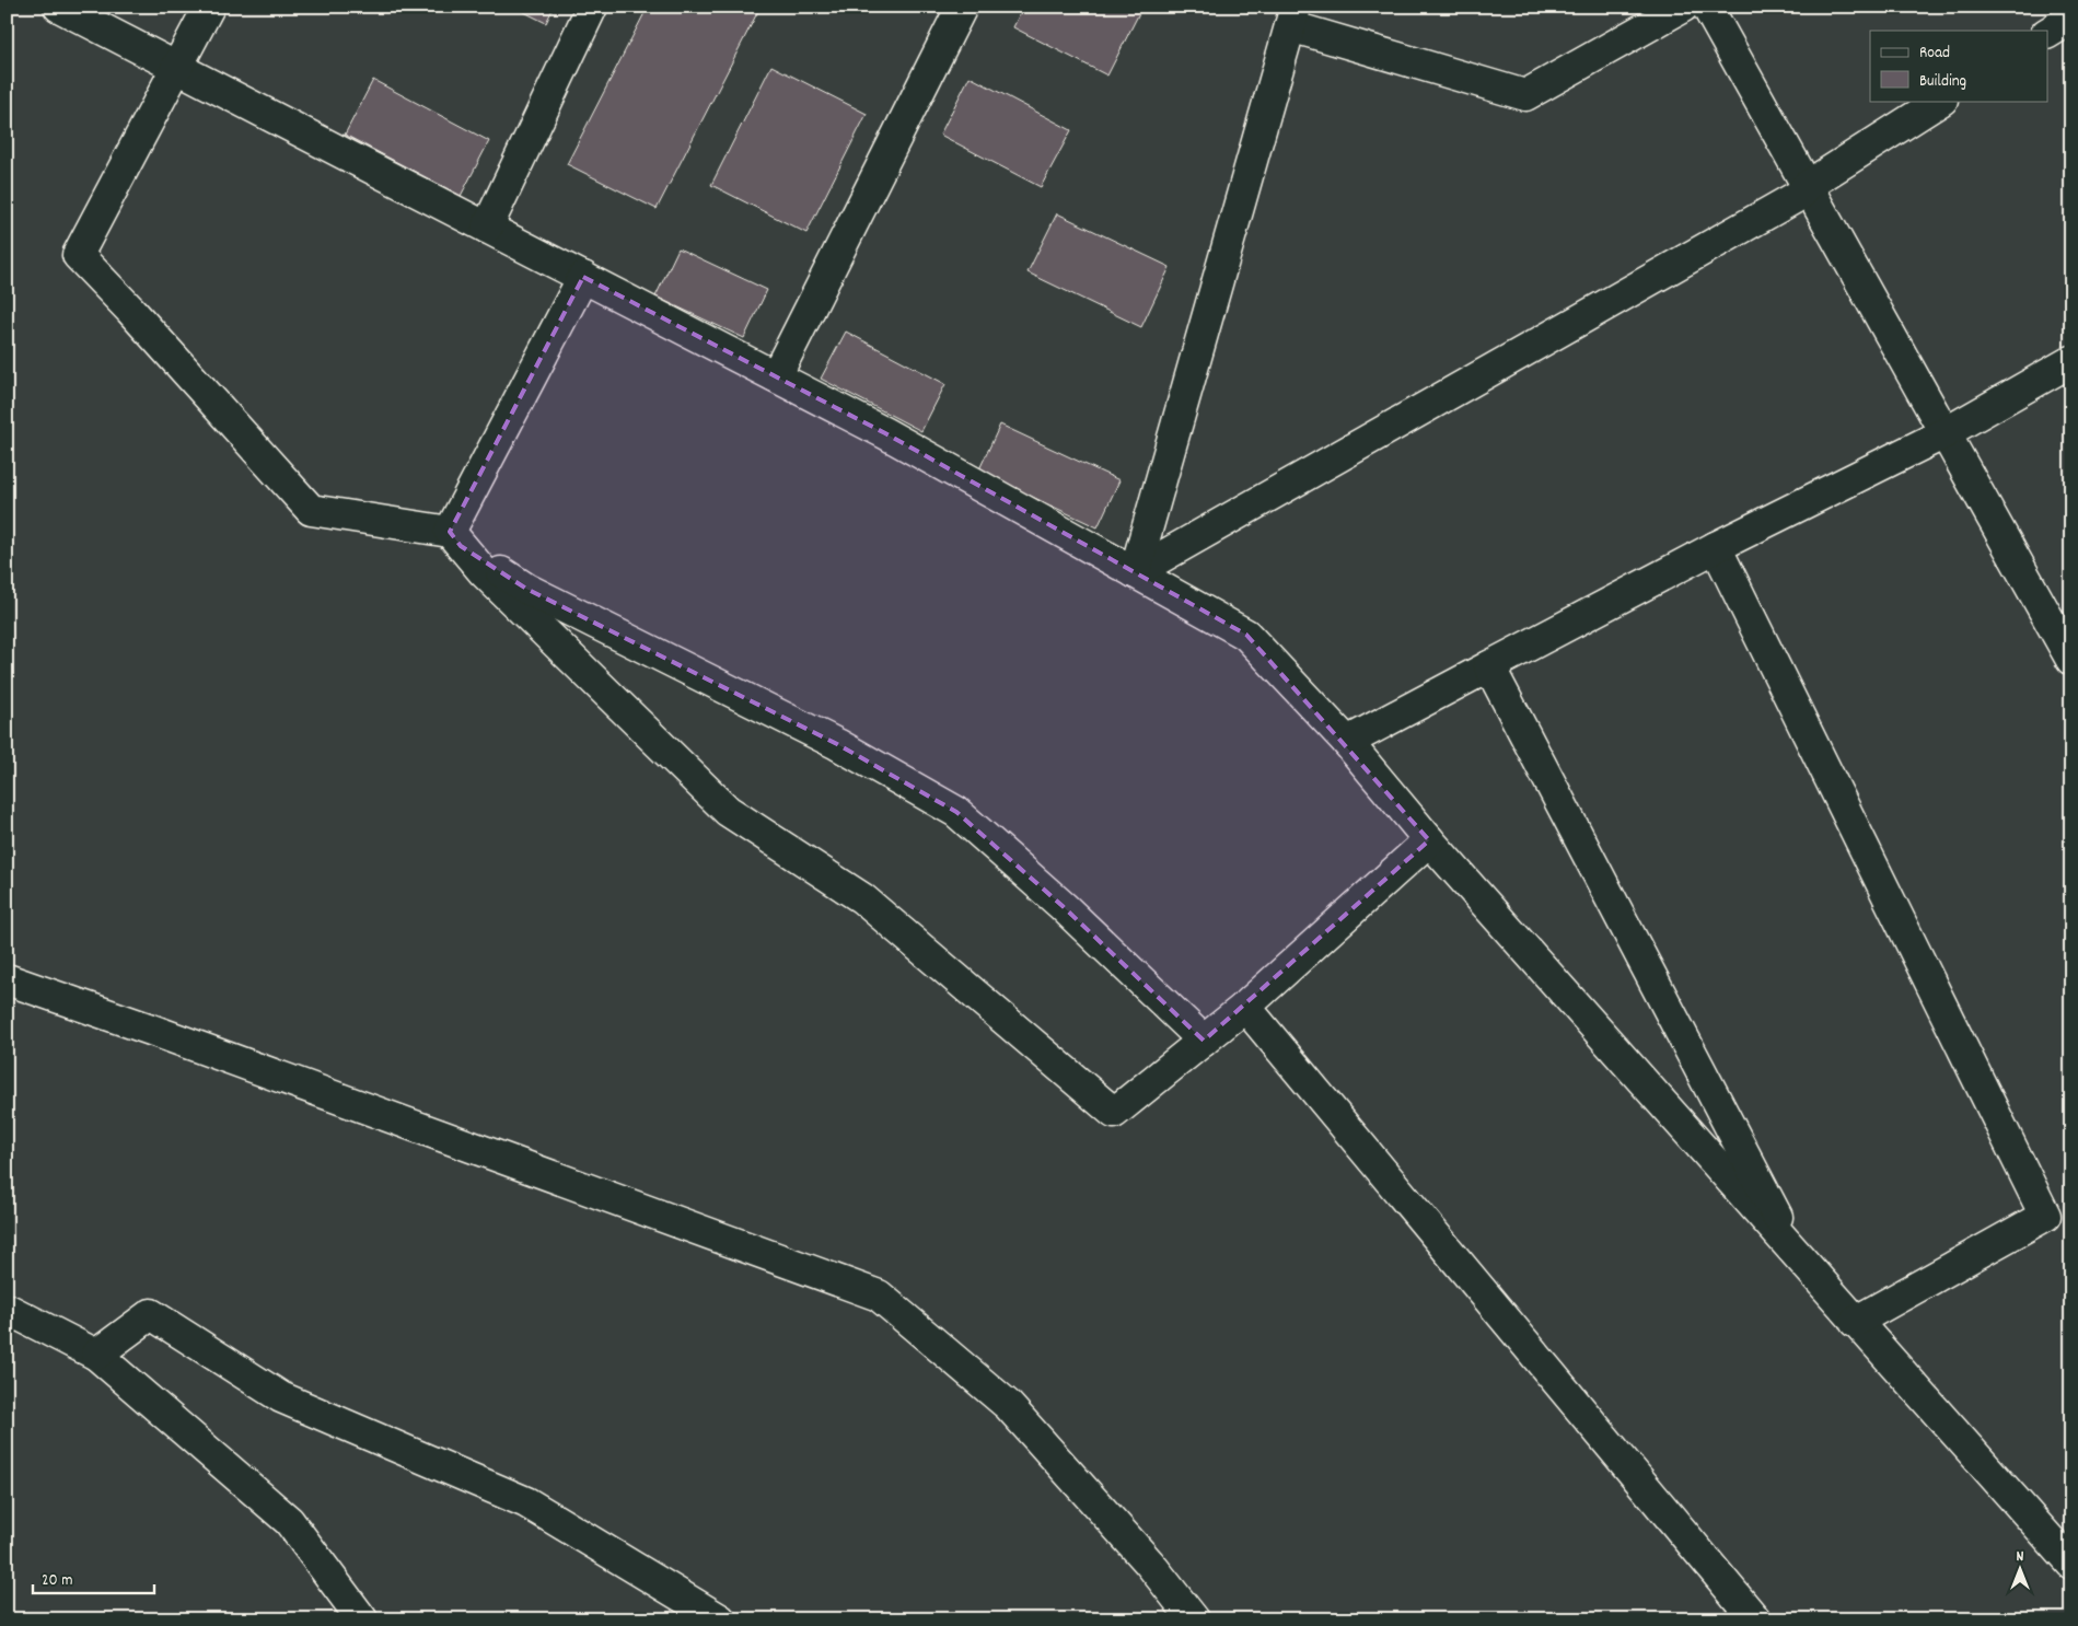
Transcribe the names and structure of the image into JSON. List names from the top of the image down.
{
  "legend": ["Road", "Building"],
  "scale_bar": "20 m",
  "north": "top"
}
